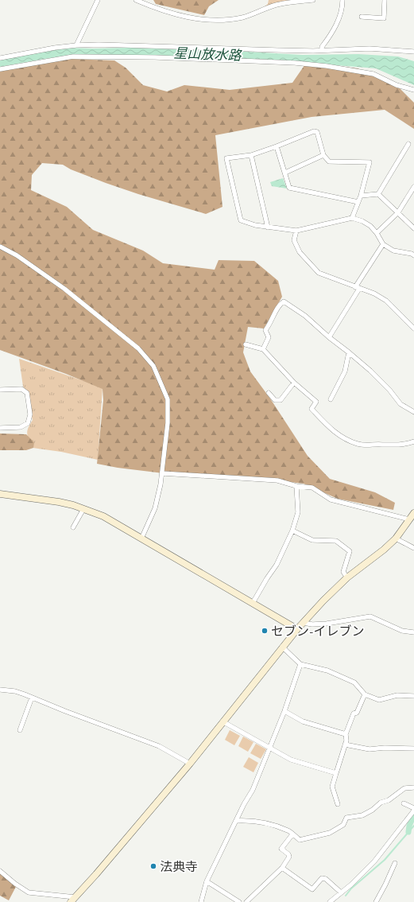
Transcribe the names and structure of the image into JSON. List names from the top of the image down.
{
  "water": ["星山放水路"],
  "places": ["セブン-イレブン", "法典寺"]
}
